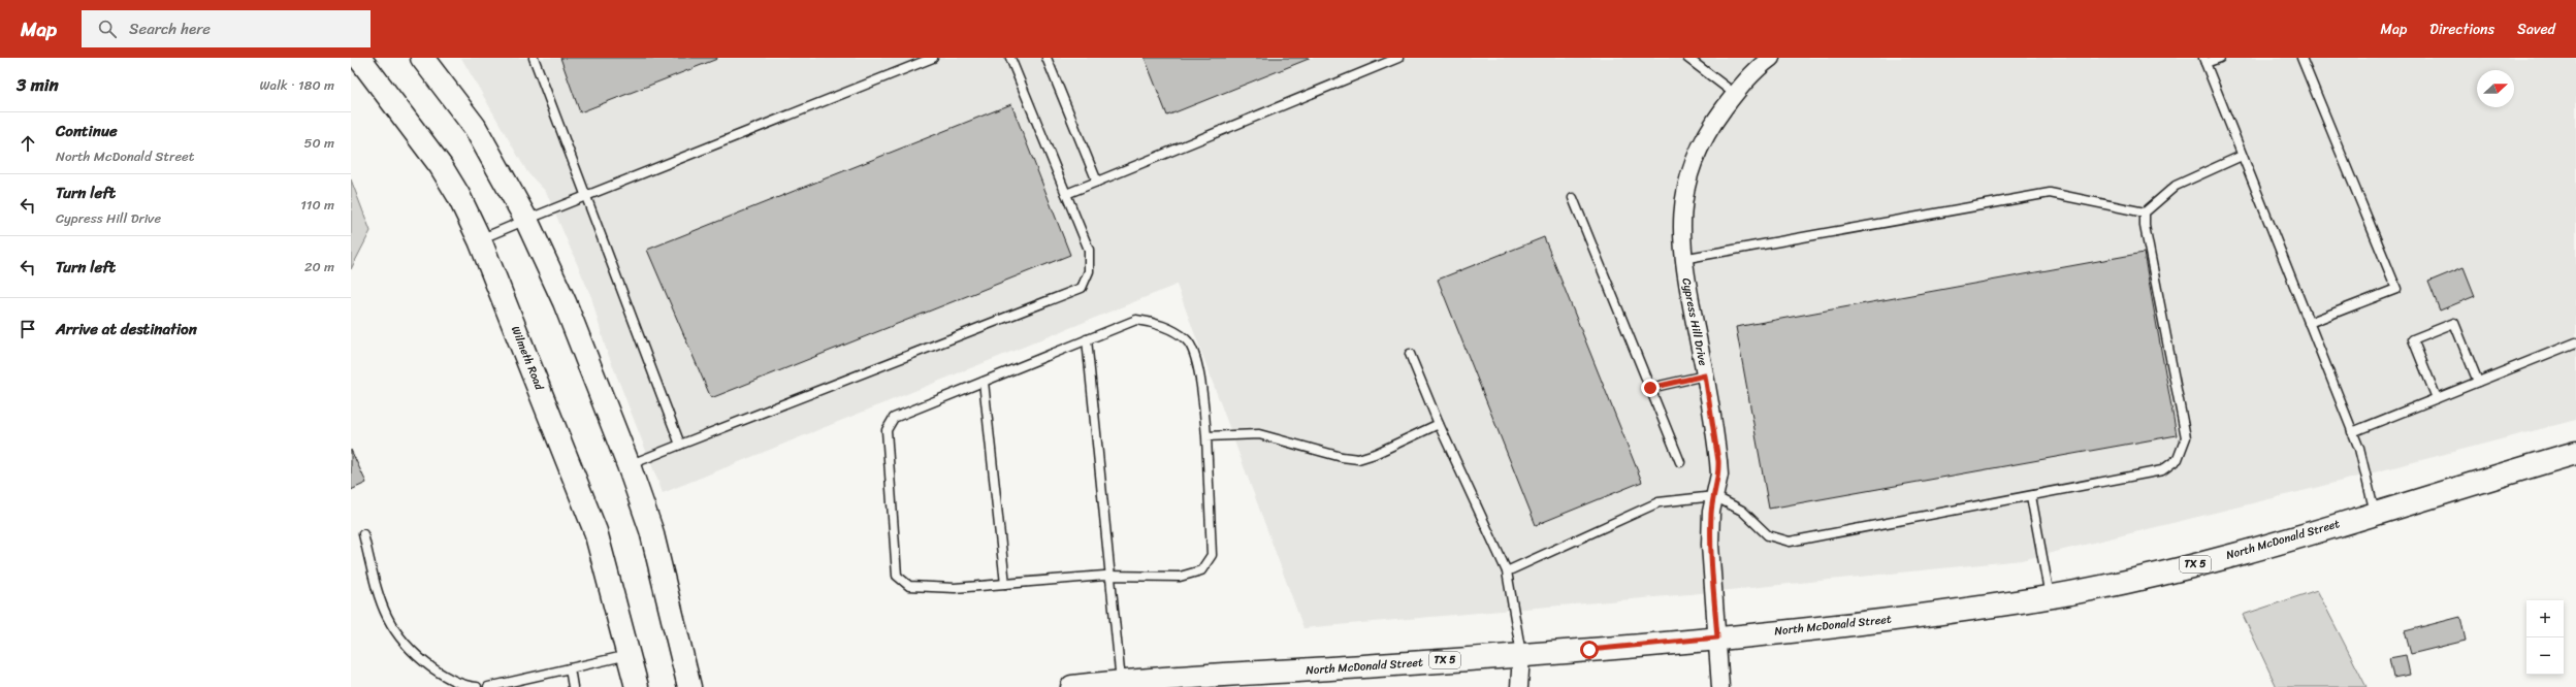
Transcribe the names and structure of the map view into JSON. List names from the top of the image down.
{
  "streets": {
    "main road": ["Wilmeth Road", "North McDonald Street", "TX 5"],
    "street": ["Cypress Hill Drive"]
  },
  "crossings": [
    ["Cypress Hill Drive", "North McDonald Street"]
  ],
  "north": "right",
  "page": {
    "header": "Map",
    "search": "Search here",
    "nav": ["Map", "Directions", "Saved"],
    "heading": ["3 min", "Walk · 180 m"],
    "list": [
      ["Continue", "North McDonald Street", "50 m"],
      ["Turn left", "Cypress Hill Drive", "110 m"],
      ["Turn left", "20 m"],
      "Arrive at destination"
    ],
    "map_buttons": ["+", "−"]
  }
}
